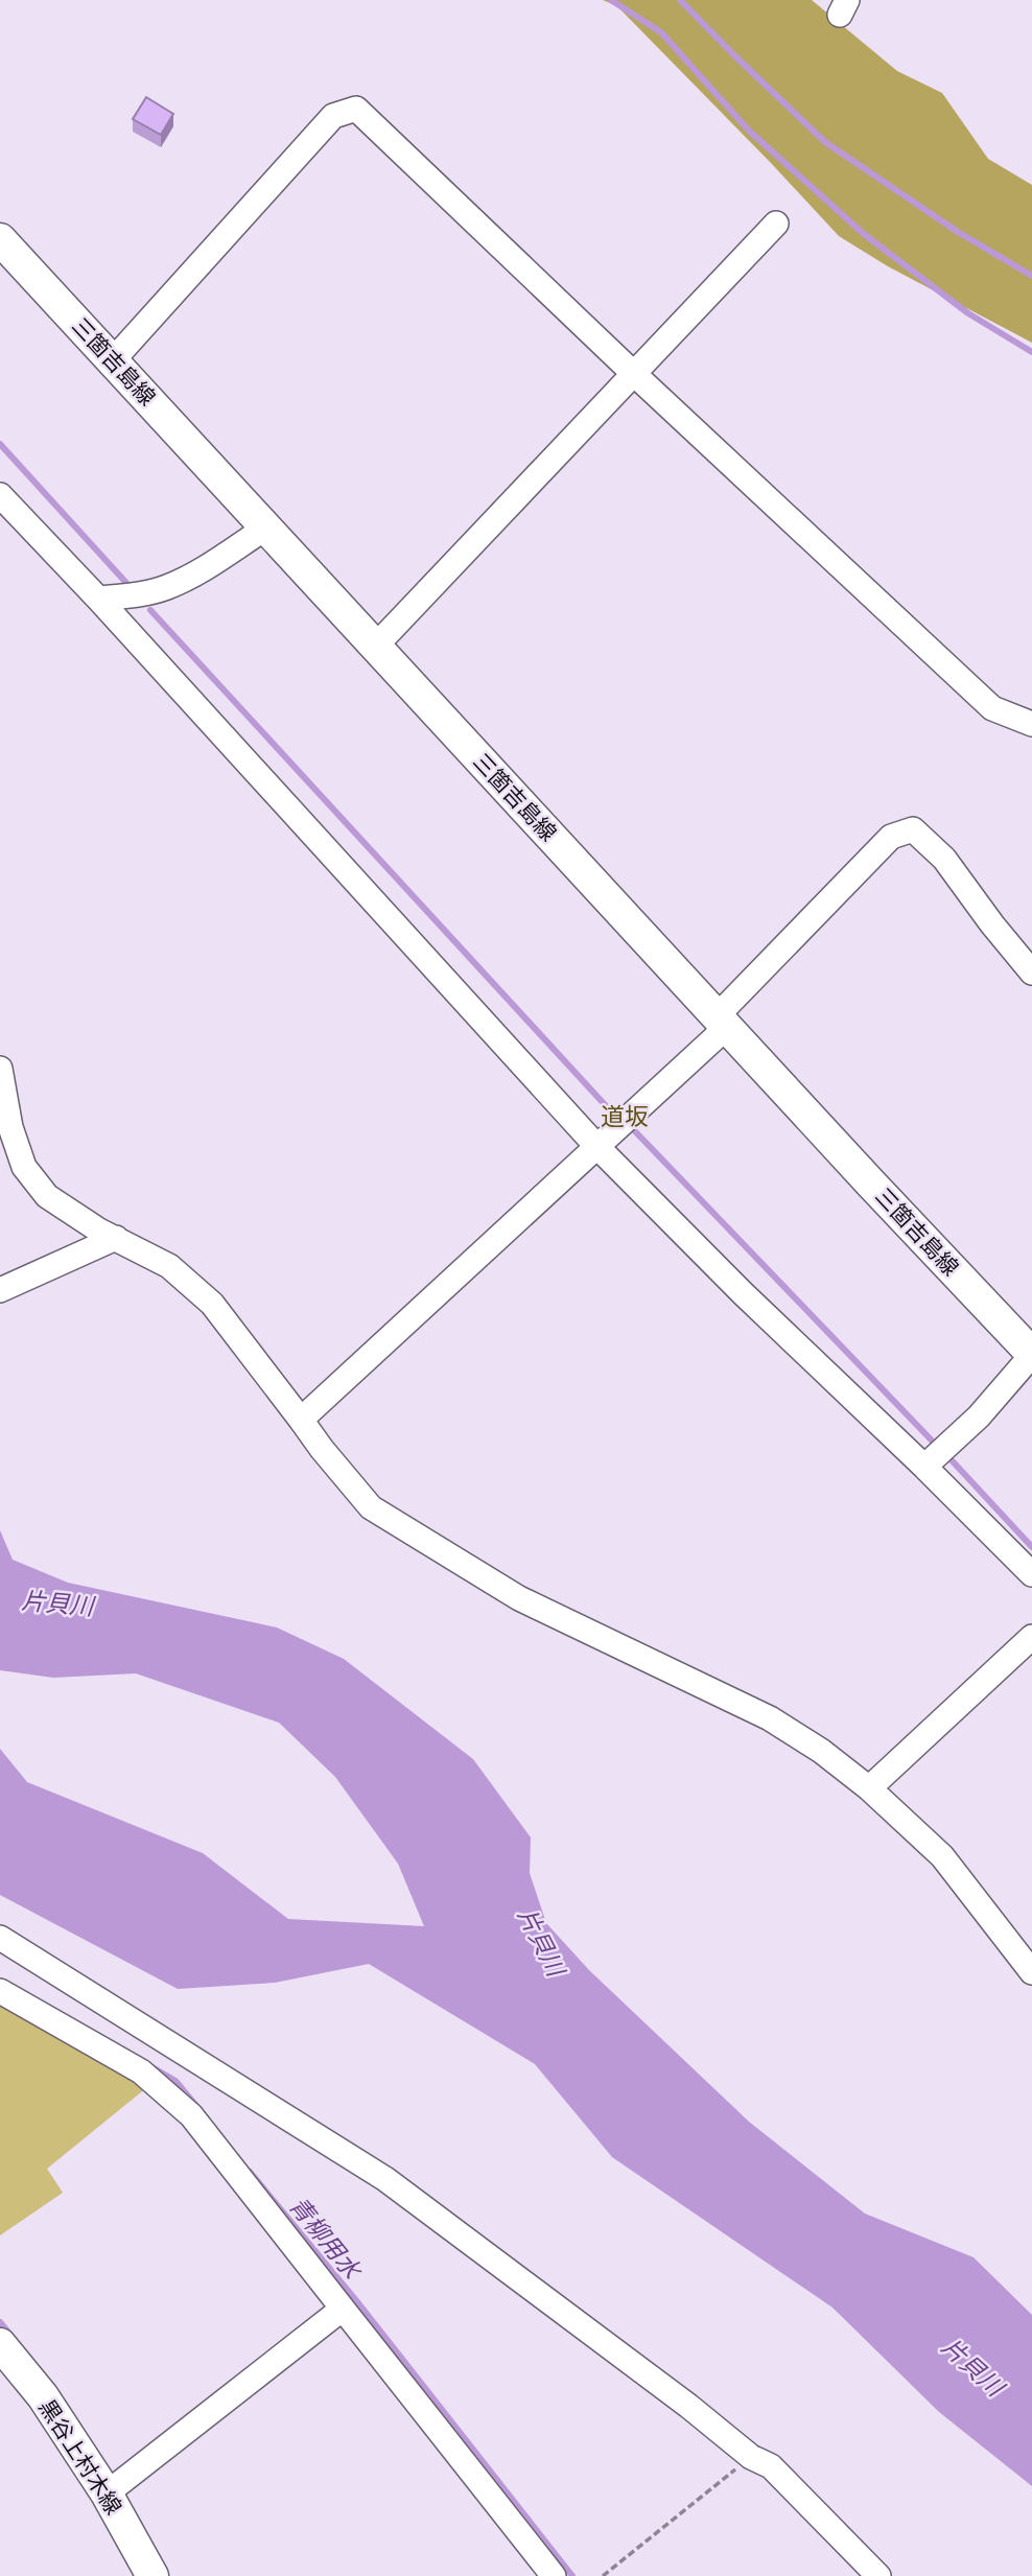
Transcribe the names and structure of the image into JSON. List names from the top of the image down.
{
  "streets": {
    "main road": ["三箇吉島線", "黒谷上村木線"]
  },
  "districts": ["道坂"],
  "water": ["片貝川", "青柳用水"]
}
